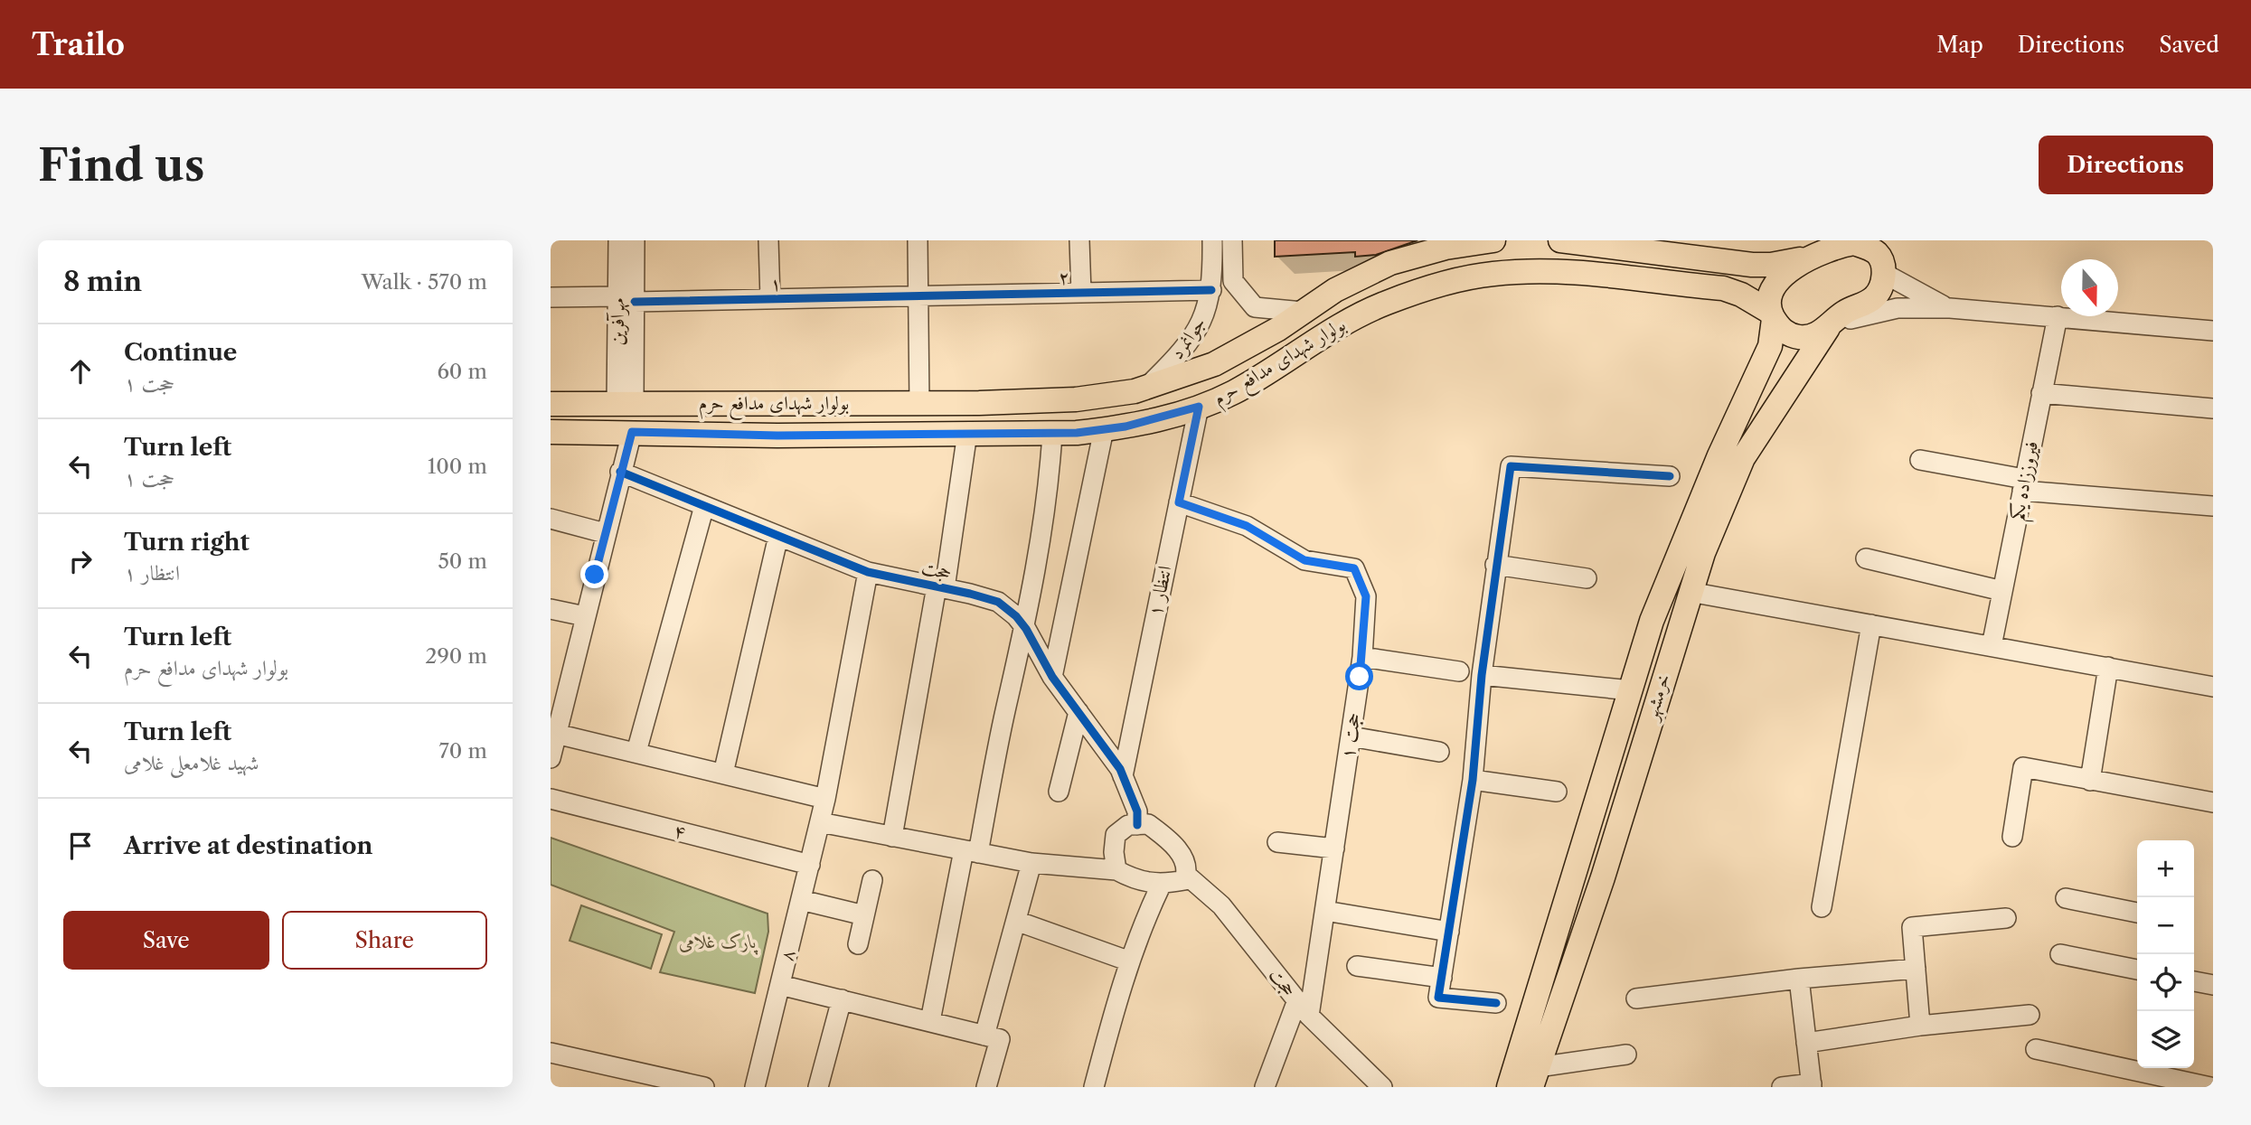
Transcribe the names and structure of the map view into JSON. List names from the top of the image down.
{
  "streets": {
    "main road": ["بولوار شهدای مدافع حرم", "خرمشهر"],
    "street": [
      "۲",
      "۱",
      "مهرآفرین",
      "جوانمرد",
      "فیروززاده یکم",
      "حجت",
      "انتظار ۱",
      "حجت ۱",
      "۴",
      "۸"
    ]
  },
  "crossings": [
    ["۲", "۱"],
    ["۲", "جوانمرد"],
    ["۱", "مهرآفرین"],
    ["مهرآفرین", "بولوار شهدای مدافع حرم"],
    ["جوانمرد", "بولوار شهدای مدافع حرم"],
    ["بولوار شهدای مدافع حرم", "انتظار ۱"],
    ["بولوار شهدای مدافع حرم", "خرمشهر"],
    ["حجت", "انتظار ۱"],
    ["حجت", "حجت ۱"],
    ["حجت", "۸"],
    ["انتظار ۱", "حجت ۱"],
    ["۴", "۸"]
  ],
  "parks": ["پارک غلامی"],
  "north": "bottom",
  "page": {
    "header": "Trailo",
    "nav": ["Map", "Directions", "Saved"],
    "buttons": [
      "Directions",
      ["Save", "Share"]
    ],
    "title": "Find us",
    "heading": ["8 min", "Walk · 570 m"],
    "list": [
      ["Continue", "حجت ۱", "60 m"],
      ["Turn left", "حجت ۱", "100 m"],
      ["Turn right", "انتظار ۱", "50 m"],
      ["Turn left", "بولوار شهدای مدافع حرم", "290 m"],
      ["Turn left", "شهید غلامعلی غلامی", "70 m"],
      "Arrive at destination"
    ],
    "map_buttons": ["+", "−"]
  }
}
